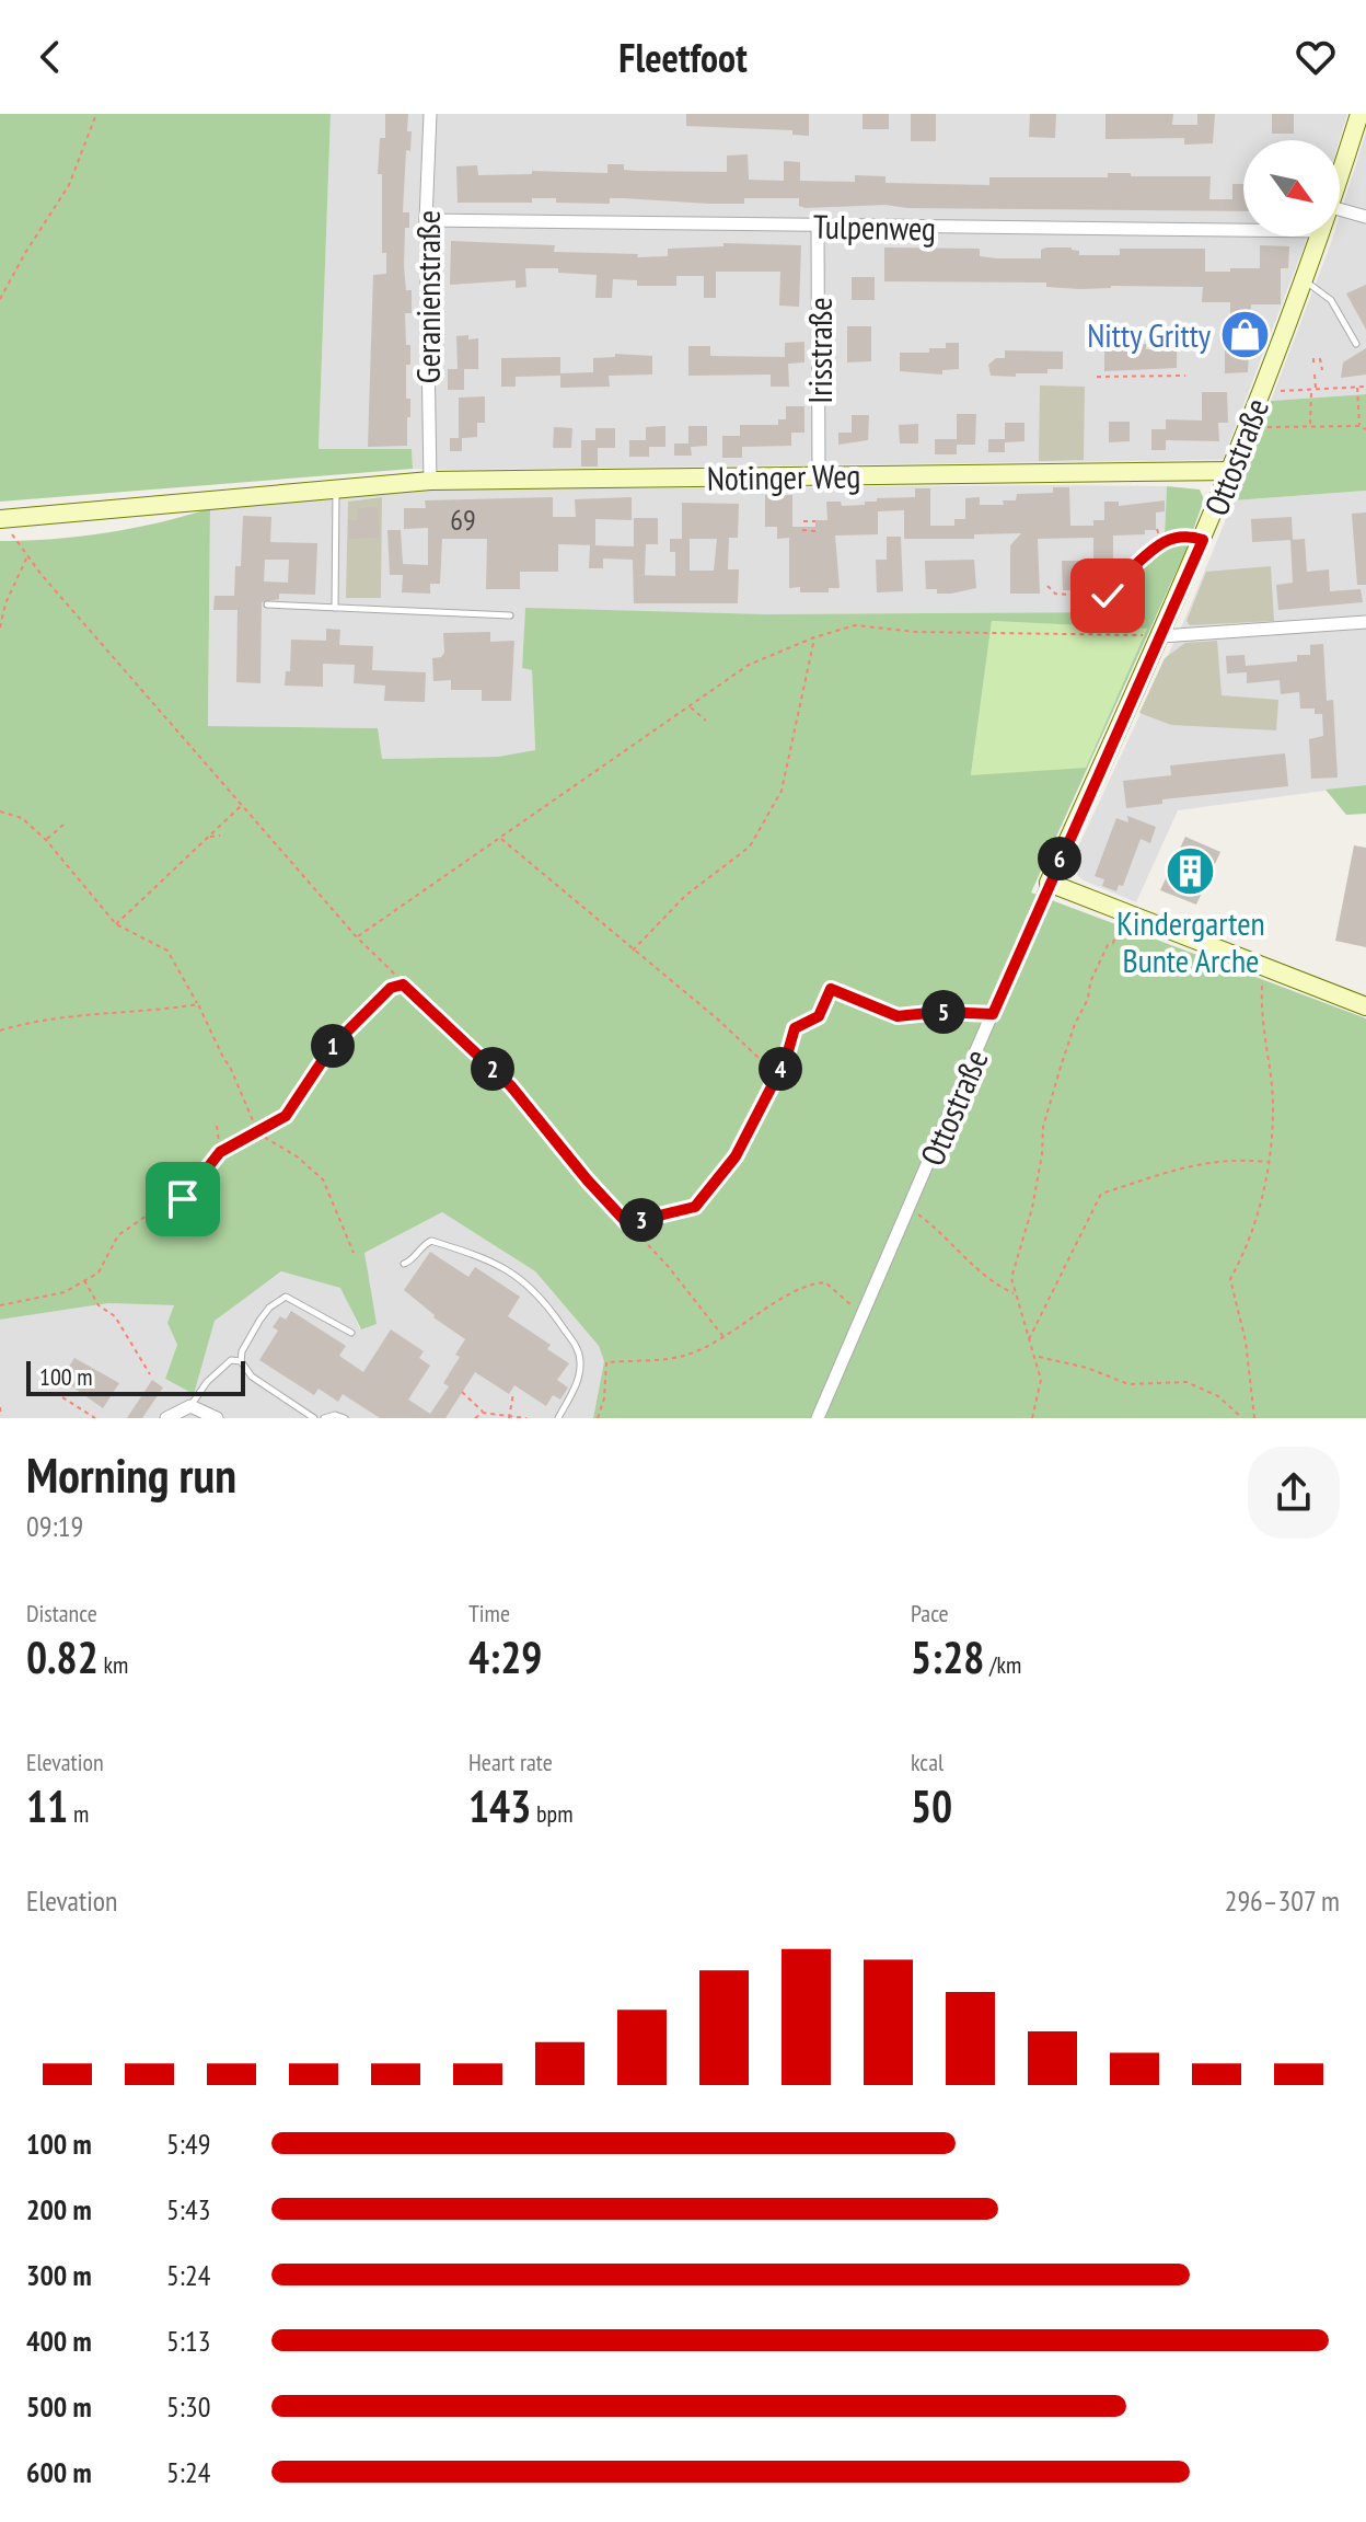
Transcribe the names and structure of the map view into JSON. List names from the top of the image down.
{
  "streets": {
    "street": [
      "Tulpenweg",
      "Geranienstraße",
      "Irisstraße",
      "Ottostraße",
      "Notinger Weg"
    ]
  },
  "crossings": [
    ["Tulpenweg", "Geranienstraße"],
    ["Tulpenweg", "Irisstraße"],
    ["Geranienstraße", "Notinger Weg"],
    ["Irisstraße", "Notinger Weg"],
    ["Ottostraße", "Notinger Weg"]
  ],
  "places": {
    "shop": ["Nitty Gritty"],
    "building": ["Kindergarten Bunte Arche"]
  },
  "house_numbers": ["69"],
  "scale_bar": "100 m",
  "north": "bottom right",
  "page": {
    "header": "Fleetfoot",
    "pins": [
      "6",
      "5",
      "1",
      "2",
      "4",
      "3"
    ],
    "scale": "100 m",
    "heading": ["Morning run", "09:19"],
    "stats": [
      ["Distance", "0.82 km"],
      ["Time", "4:29"],
      ["Pace", "5:28 /km"],
      ["Elevation", "11 m"],
      ["Heart rate", "143 bpm"],
      ["kcal", "50"]
    ],
    "chart": ["Elevation", "296–307 m"],
    "list": [
      {
        "name": "100 m",
        "note": "5:49"
      },
      {
        "name": "200 m",
        "note": "5:43"
      },
      {
        "name": "300 m",
        "note": "5:24"
      },
      {
        "name": "400 m",
        "note": "5:13"
      },
      {
        "name": "500 m",
        "note": "5:30"
      },
      {
        "name": "600 m",
        "note": "5:24"
      }
    ]
  }
}
